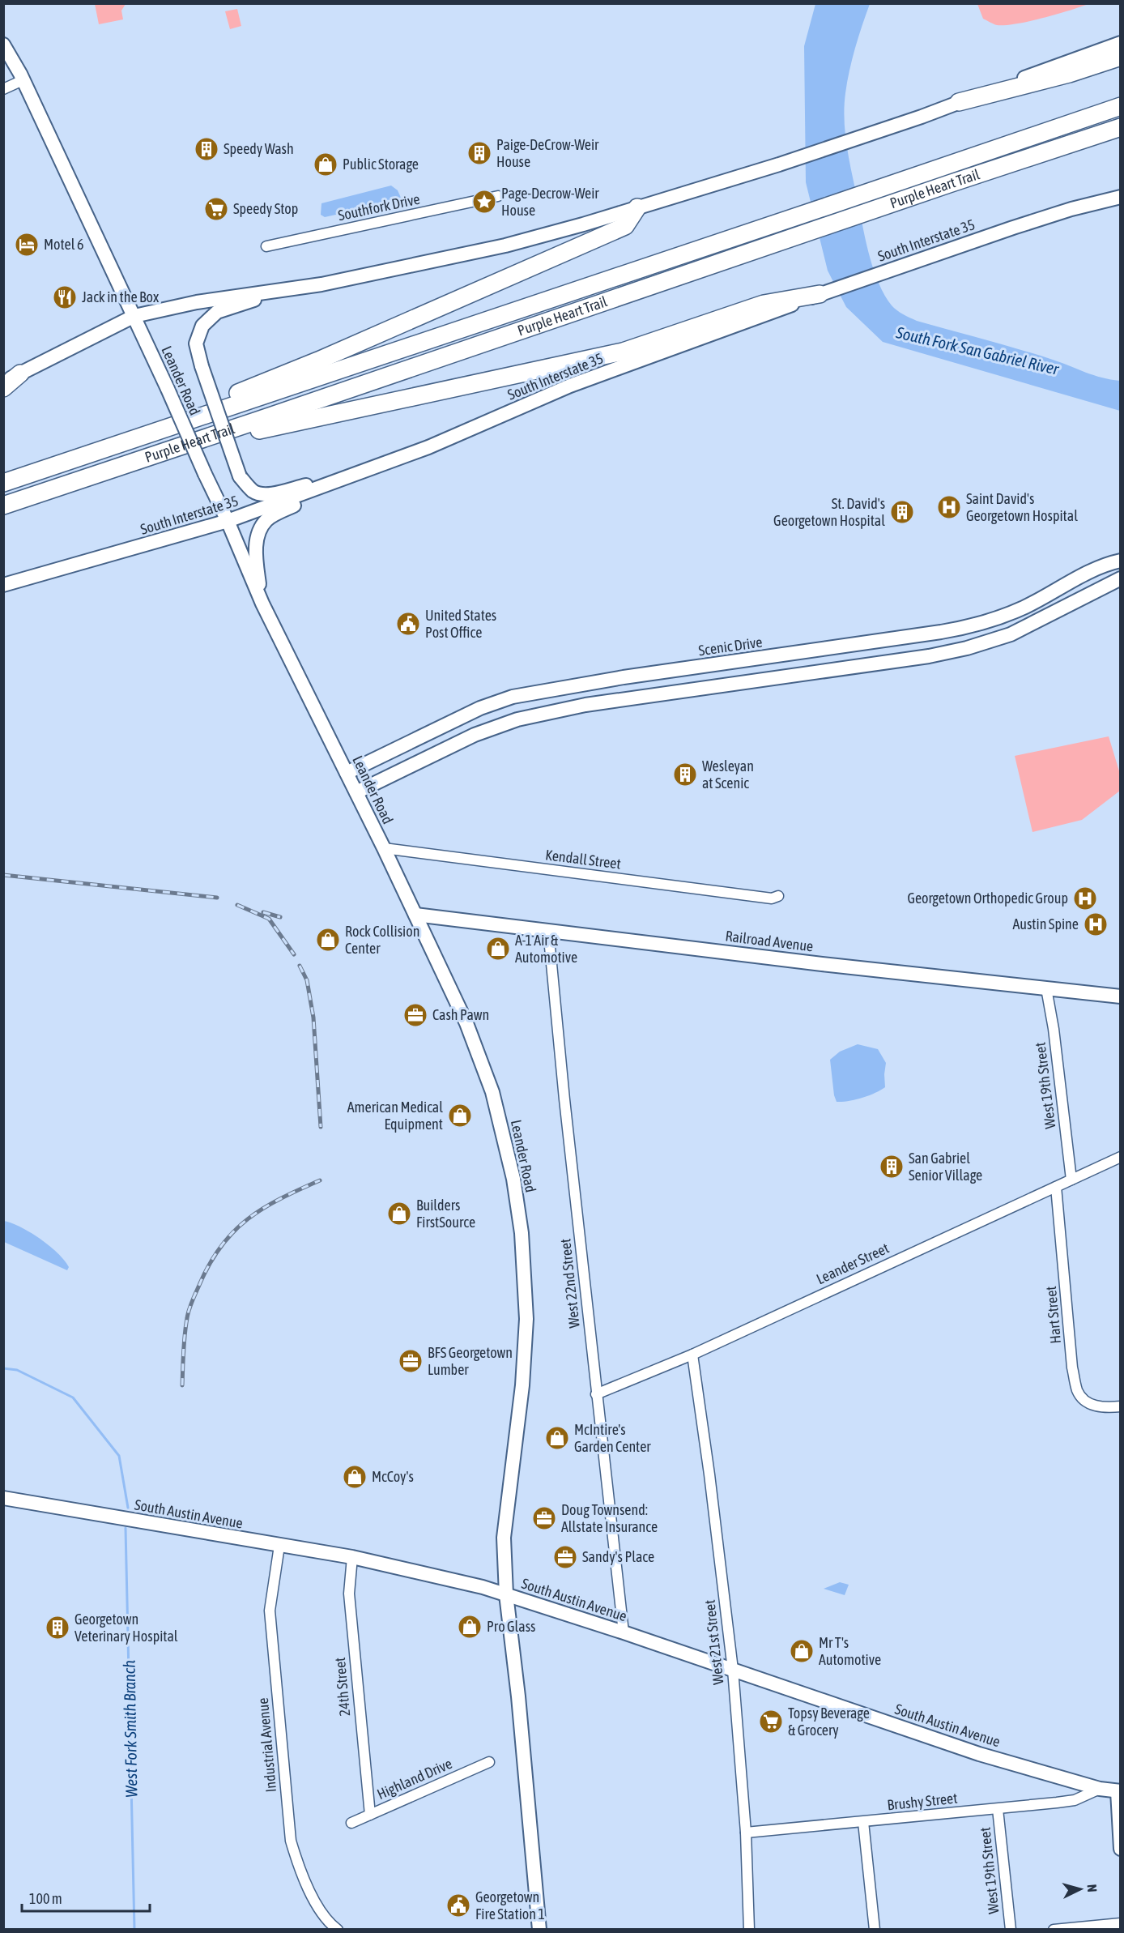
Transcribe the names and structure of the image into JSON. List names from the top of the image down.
{
  "streets": {
    "highway": ["Purple Heart Trail"],
    "main road": [
      "South Interstate 35",
      "Leander Road",
      "Scenic Drive",
      "Railroad Avenue",
      "South Austin Avenue"
    ],
    "street": [
      "Southfork Drive",
      "Kendall Street",
      "West 19th Street",
      "Leander Street",
      "West 22nd Street",
      "Hart Street",
      "West 21st Street",
      "24th Street",
      "Industrial Avenue",
      "Highland Drive",
      "Brushy Street"
    ]
  },
  "crossings": [
    ["South Interstate 35", "Leander Road"],
    ["Leander Road", "Scenic Drive"],
    ["Leander Road", "Kendall Street"],
    ["Leander Road", "Railroad Avenue"],
    ["Leander Road", "South Austin Avenue"],
    ["Railroad Avenue", "West 19th Street"],
    ["Railroad Avenue", "West 22nd Street"],
    ["West 19th Street", "Leander Street"],
    ["West 19th Street", "Brushy Street"],
    ["Leander Street", "West 22nd Street"],
    ["Leander Street", "Hart Street"],
    ["Leander Street", "West 21st Street"],
    ["West 22nd Street", "South Austin Avenue"],
    ["South Austin Avenue", "West 21st Street"],
    ["South Austin Avenue", "24th Street"],
    ["South Austin Avenue", "Industrial Avenue"],
    ["South Austin Avenue", "Brushy Street"],
    ["West 21st Street", "Brushy Street"],
    ["24th Street", "Highland Drive"]
  ],
  "water": ["South Fork San Gabriel River", "West Fork Smith Branch"],
  "places": {
    "building": [
      "Speedy Wash",
      "Paige-DeCrow-Weir House",
      "St. David's Georgetown Hospital",
      "Wesleyan at Scenic",
      "San Gabriel Senior Village",
      "Georgetown Veterinary Hospital"
    ],
    "shop": [
      "Public Storage",
      "Rock Collision Center",
      "A-1 Air & Automotive",
      "American Medical Equipment",
      "Builders FirstSource",
      "McIntire's Garden Center",
      "McCoy's",
      "Pro Glass",
      "Mr T's Automotive"
    ],
    "place": ["Page-Decrow-Weir House"],
    "supermarket": ["Speedy Stop", "Topsy Beverage & Grocery"],
    "hotel": ["Motel 6"],
    "restaurant": ["Jack in the Box"],
    "hospital": ["Saint David's Georgetown Hospital", "Georgetown Orthopedic Group", "Austin Spine"],
    "public building": ["United States Post Office", "Georgetown Fire Station 1"],
    "office": [
      "Cash Pawn",
      "BFS Georgetown Lumber",
      "Doug Townsend: Allstate Insurance",
      "Sandy's Place"
    ]
  },
  "scale_bar": "100 m",
  "north": "right"
}
